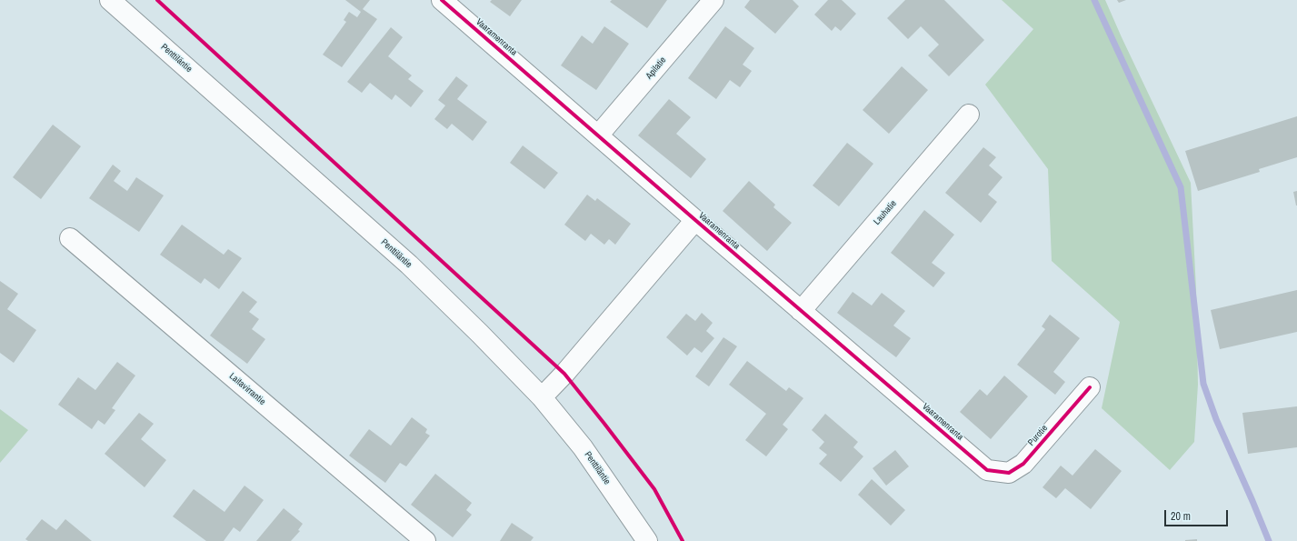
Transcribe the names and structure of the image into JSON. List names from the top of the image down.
{
  "streets": {
    "street": [
      "Vaaramenranta",
      "Penttiläntie",
      "Apilatie",
      "Lauhatie",
      "Laitavirrantie",
      "Purotie"
    ]
  },
  "crossings": [
    ["Vaaramenranta", "Penttiläntie"],
    ["Vaaramenranta", "Apilatie"],
    ["Vaaramenranta", "Lauhatie"],
    ["Vaaramenranta", "Purotie"]
  ],
  "scale_bar": "20 m"
}
